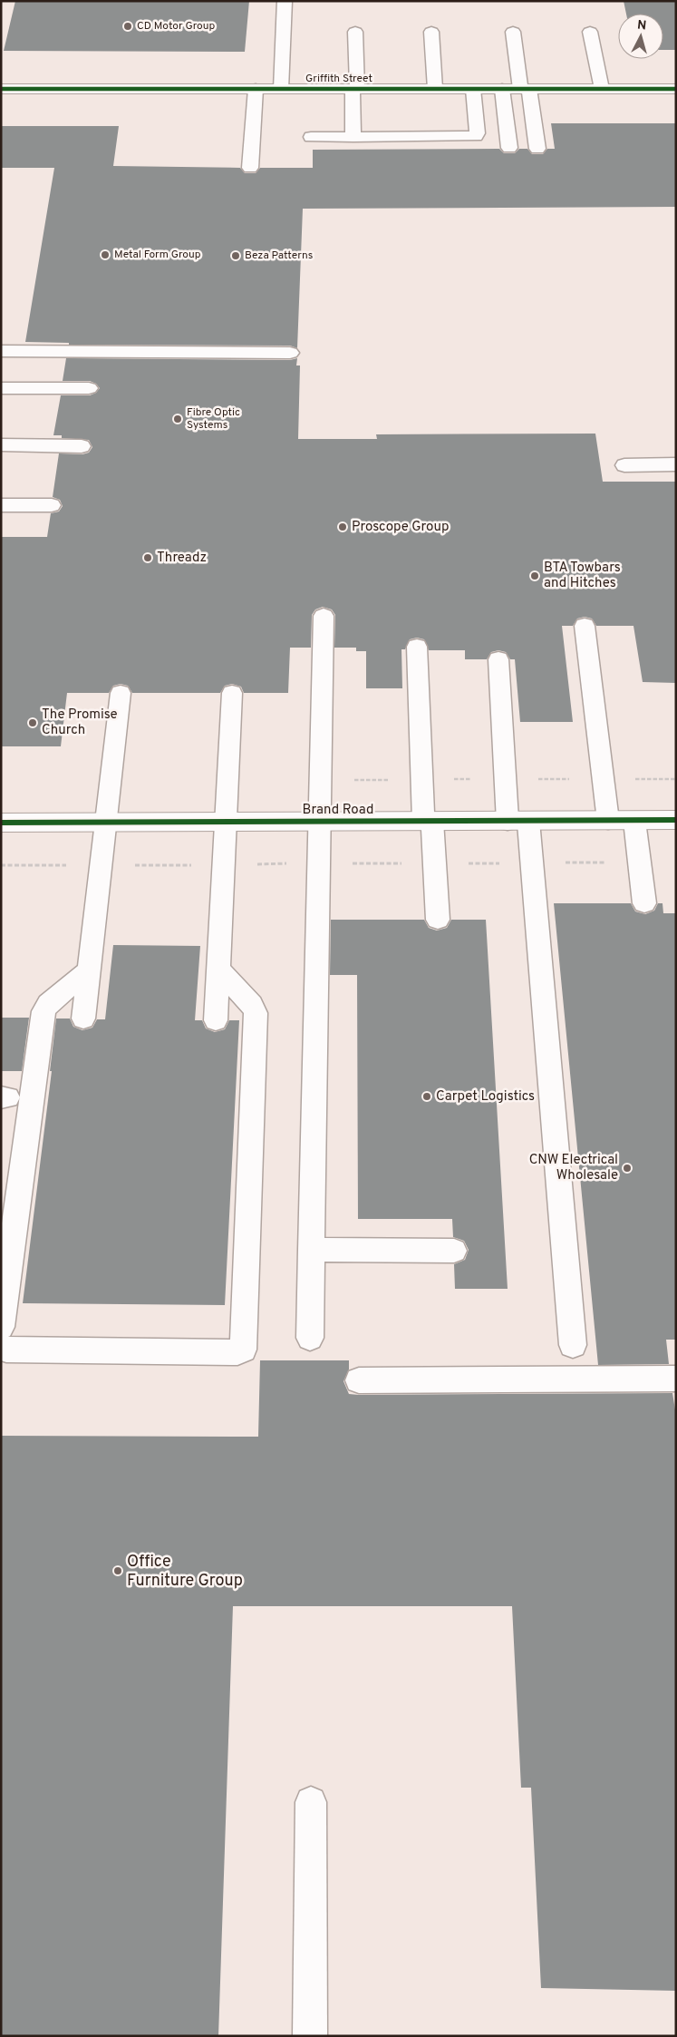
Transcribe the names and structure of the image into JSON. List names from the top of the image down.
{
  "streets": {
    "street": ["Griffith Street", "Brand Road"]
  },
  "places": [
    "CD Motor Group",
    "Metal Form Group",
    "Beza Patterns",
    "Fibre Optic Systems",
    "Proscope Group",
    "Threadz",
    "BTA Towbars and Hitches",
    "The Promise Church",
    "Carpet Logistics",
    "CNW Electrical Wholesale",
    "Office Furniture Group"
  ],
  "north": "top"
}
